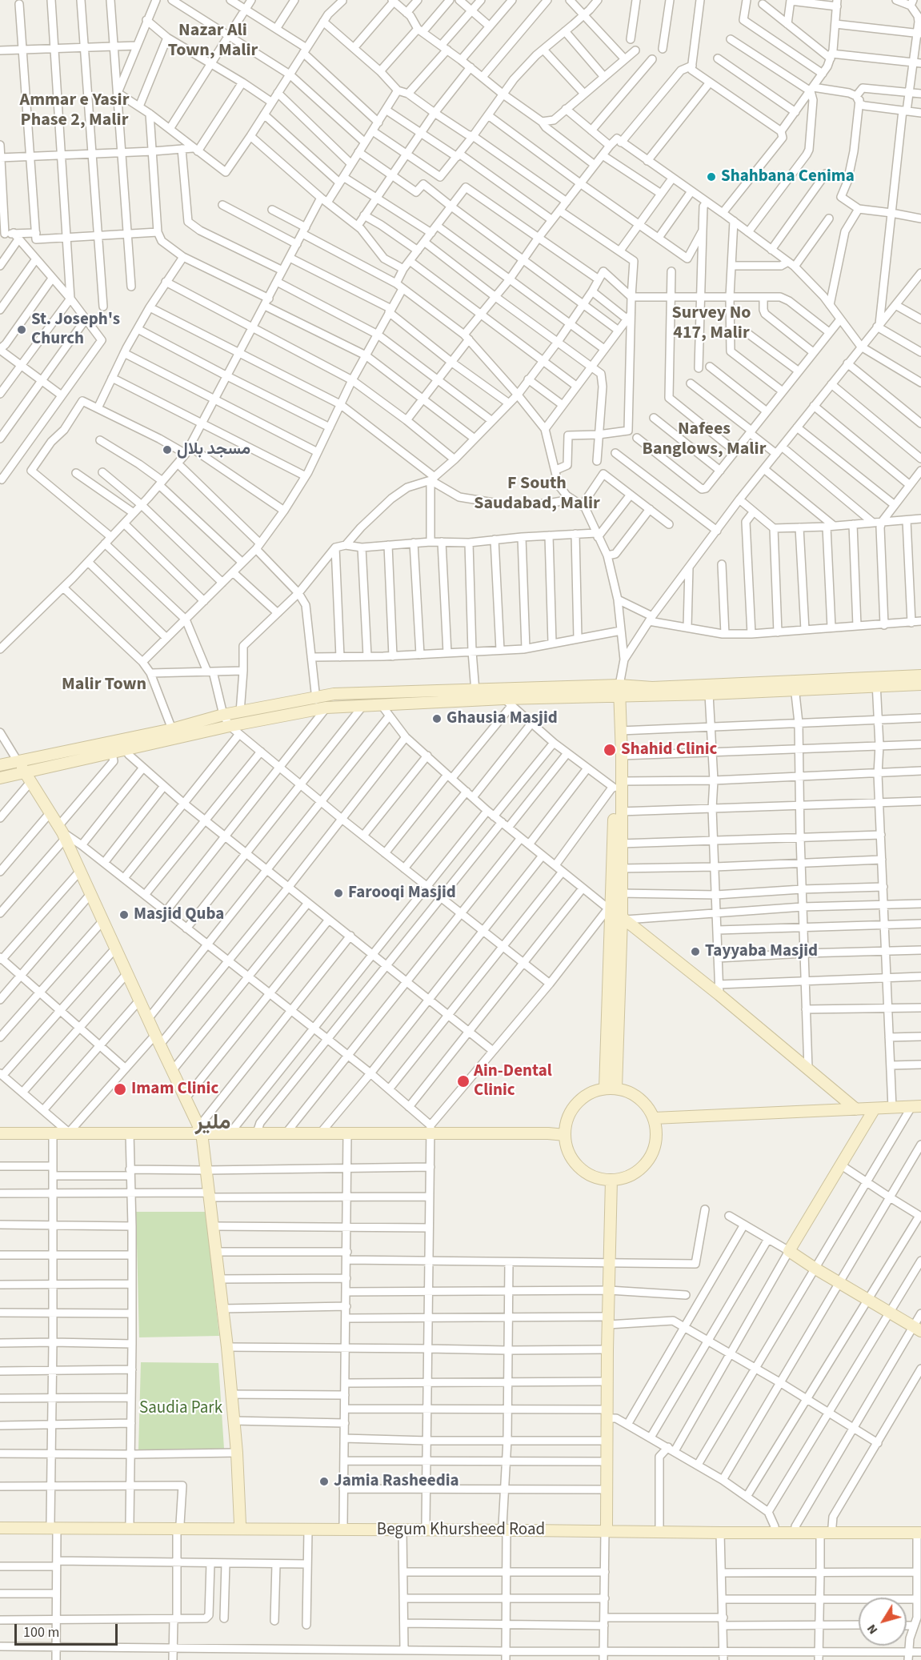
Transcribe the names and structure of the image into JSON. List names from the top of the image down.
{
  "streets": {
    "main road": ["Begum Khursheed Road"]
  },
  "districts": [
    "Nazar Ali Town, Malir",
    "Ammar e Yasir Phase 2, Malir",
    "Survey No 417, Malir",
    "Nafees Banglows, Malir",
    "F South Saudabad, Malir",
    "Malir Town",
    "ملیر"
  ],
  "parks": ["Saudia Park"],
  "places": [
    "Shahbana Cenima",
    "St. Joseph's Church",
    "مسجد بلال",
    "Ghausia Masjid",
    "Shahid Clinic",
    "Farooqi Masjid",
    "Masjid Quba",
    "Tayyaba Masjid",
    "Ain-Dental Clinic",
    "Imam Clinic",
    "Jamia Rasheedia"
  ],
  "scale_bar": "100 m",
  "north": "bottom left"
}
